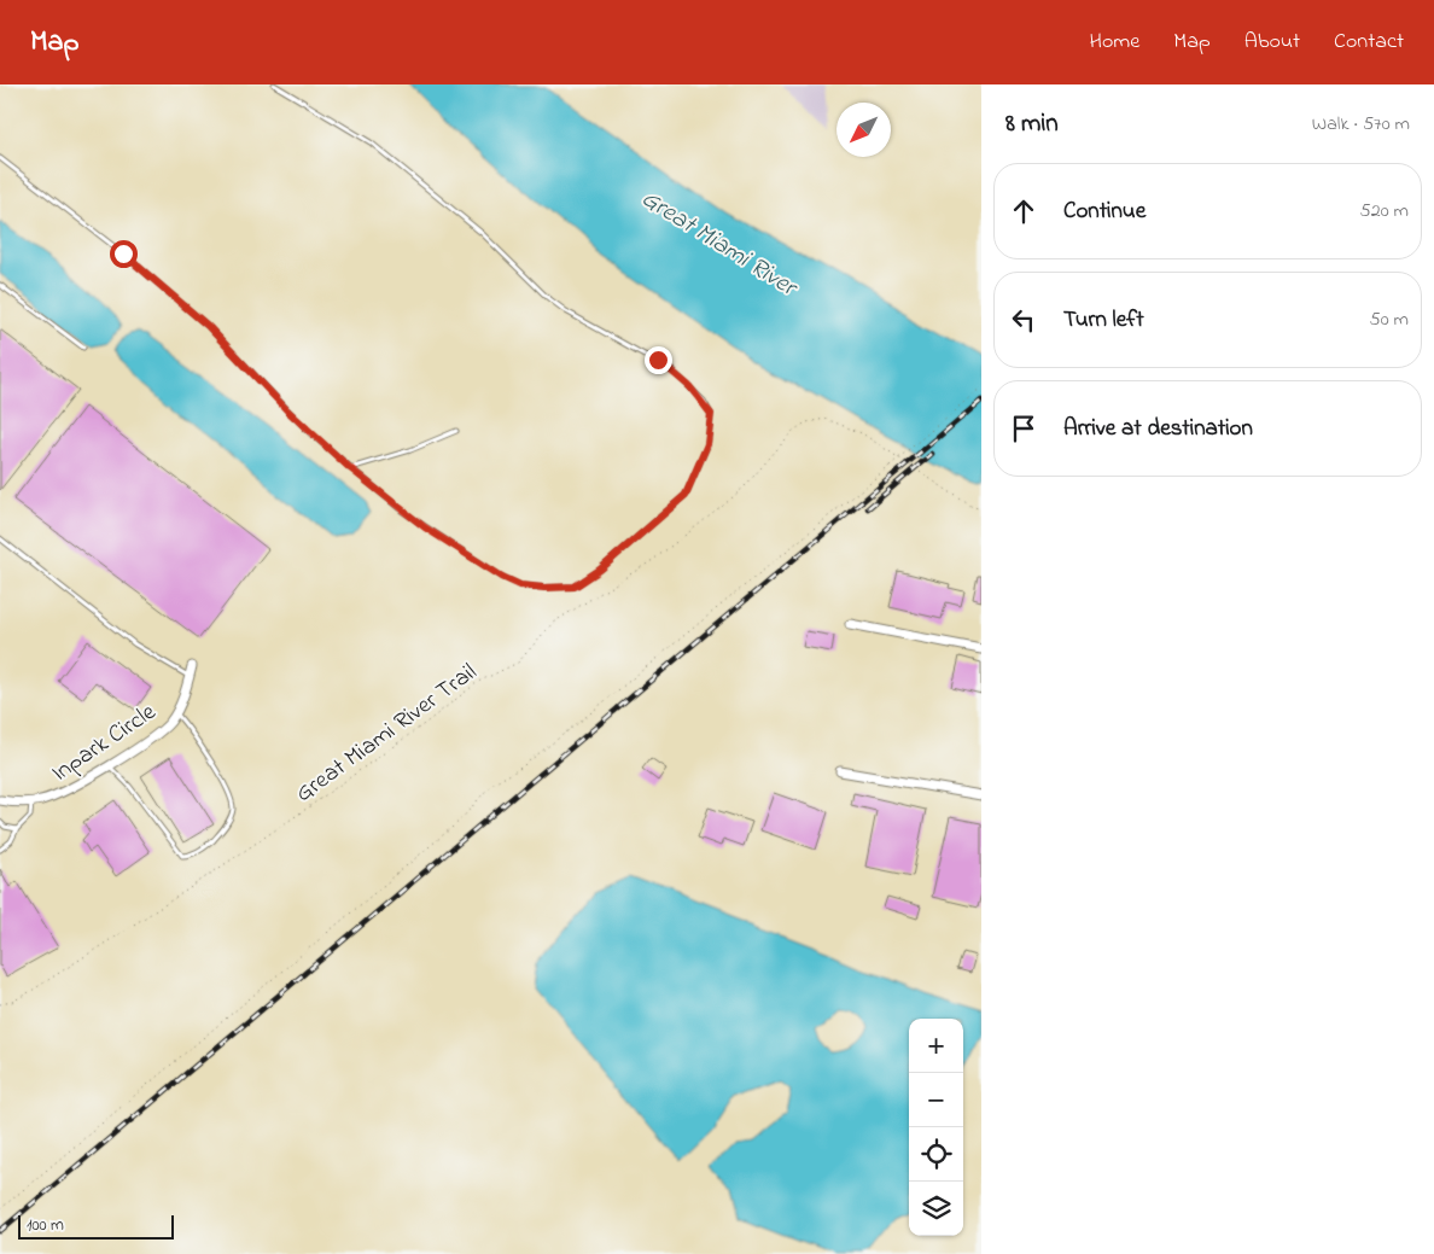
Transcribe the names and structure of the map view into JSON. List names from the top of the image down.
{
  "streets": {
    "street": ["Inpark Circle"],
    "path": ["Great Miami River Trail"]
  },
  "water": ["Great Miami River"],
  "scale_bar": "100 m",
  "north": "bottom left",
  "page": {
    "header": "Map",
    "nav": [
      "Home",
      "Map",
      "About",
      "Contact"
    ],
    "heading": ["8 min", "Walk · 570 m"],
    "list": [
      ["Continue", "520 m"],
      ["Turn left", "50 m"],
      "Arrive at destination"
    ],
    "map_buttons": ["+", "−"],
    "scale": "100 m"
  }
}
